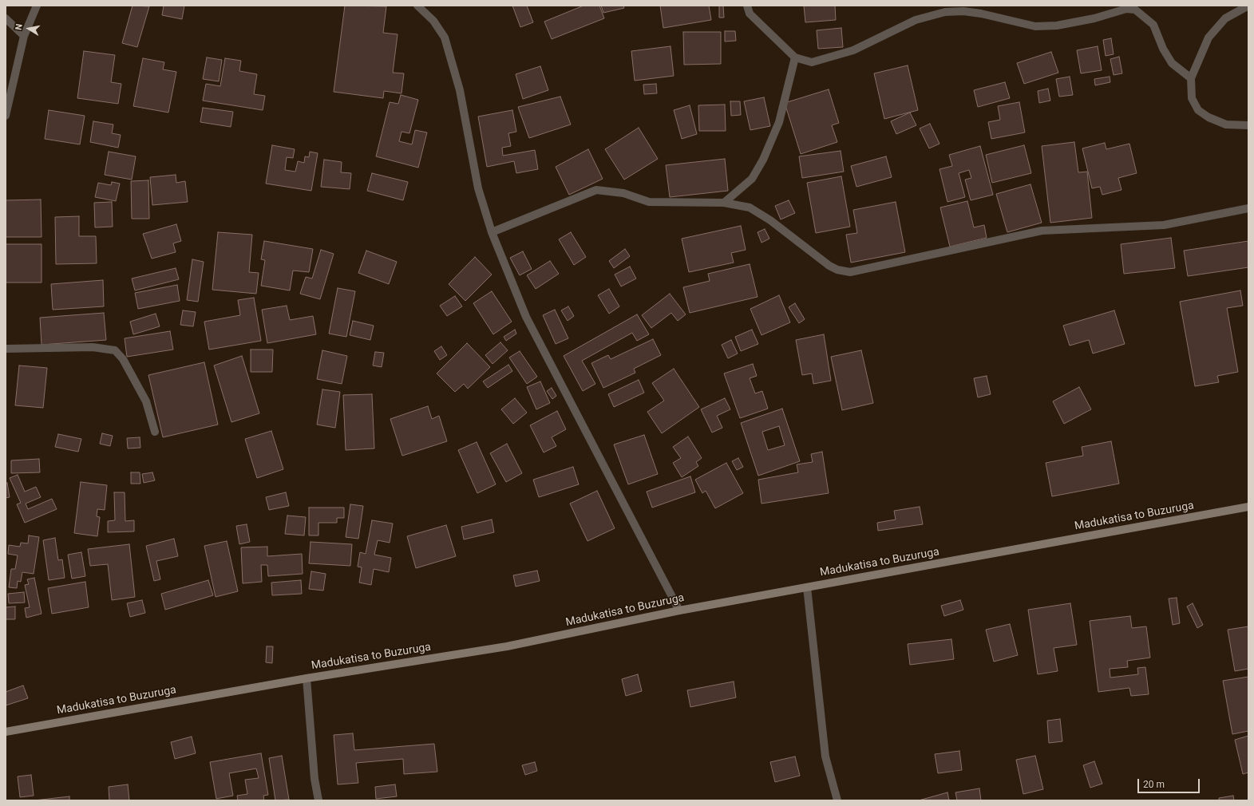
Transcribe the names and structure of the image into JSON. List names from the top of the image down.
{
  "streets": {
    "main road": ["Madukatisa to Buzuruga"]
  },
  "scale_bar": "20 m",
  "north": "left"
}
